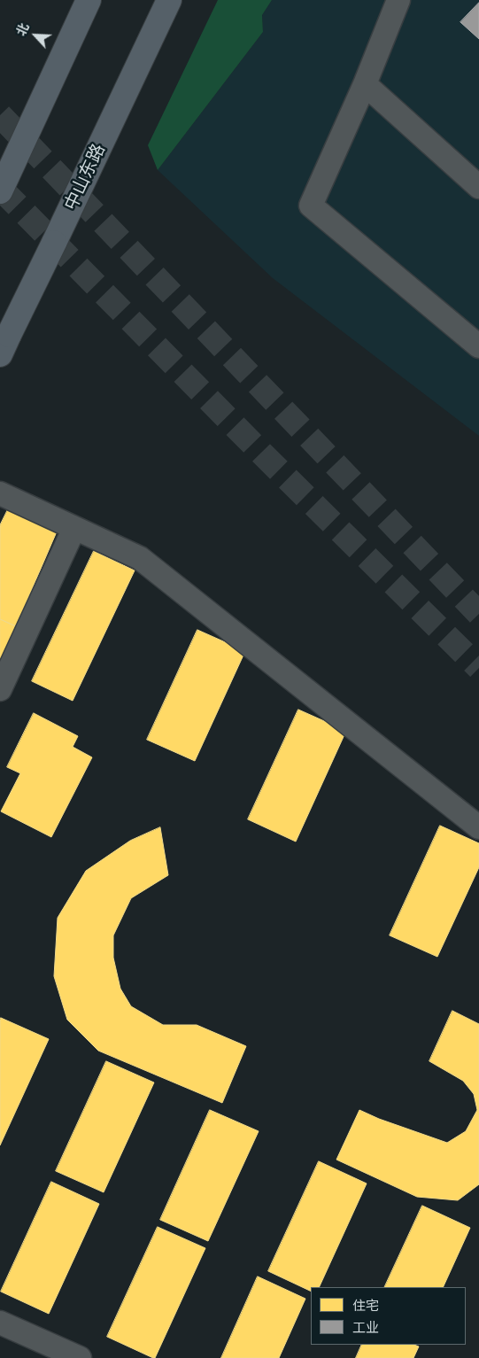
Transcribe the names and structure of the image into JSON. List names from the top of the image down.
{
  "streets": {
    "main road": ["中山东路"]
  },
  "legend": ["住宅", "工业"],
  "north": "top left"
}
